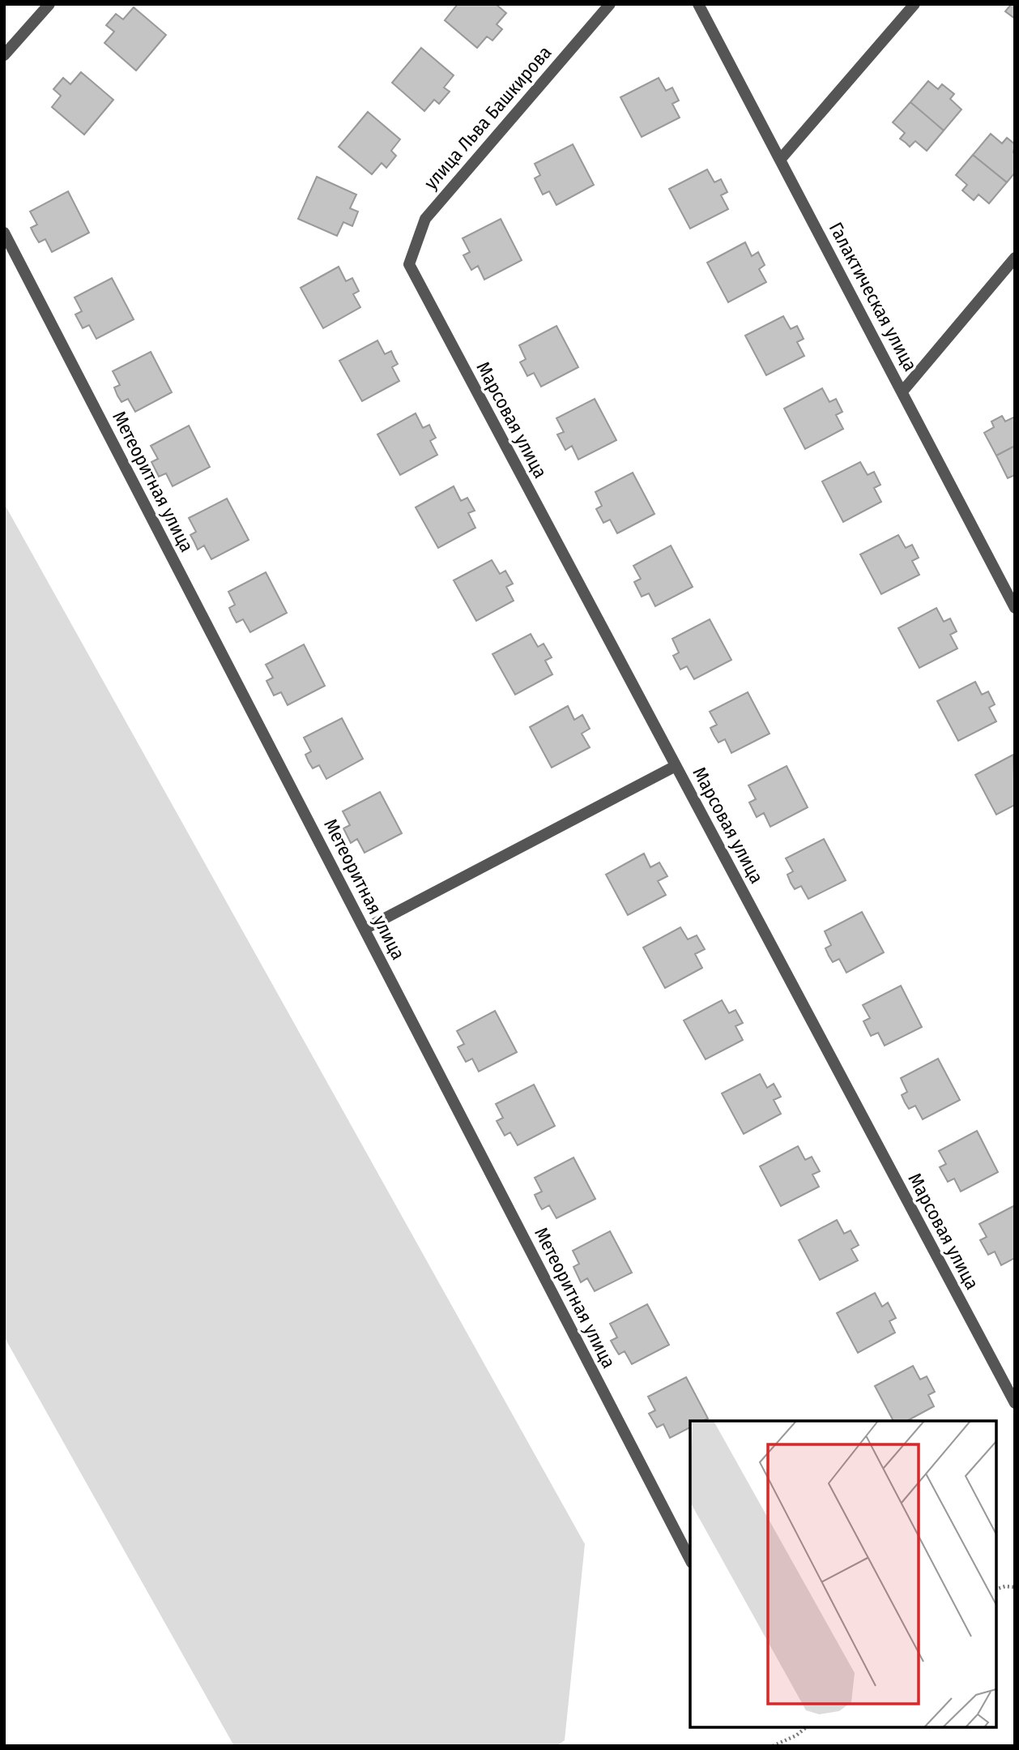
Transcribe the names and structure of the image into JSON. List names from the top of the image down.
{
  "streets": {
    "street": [
      "улица Льва Башкирова",
      "Галактическая улица",
      "Марсовая улица",
      "Метеоритная улица"
    ]
  },
  "crossings": [
    ["улица Льва Башкирова", "Марсовая улица"]
  ]
}
